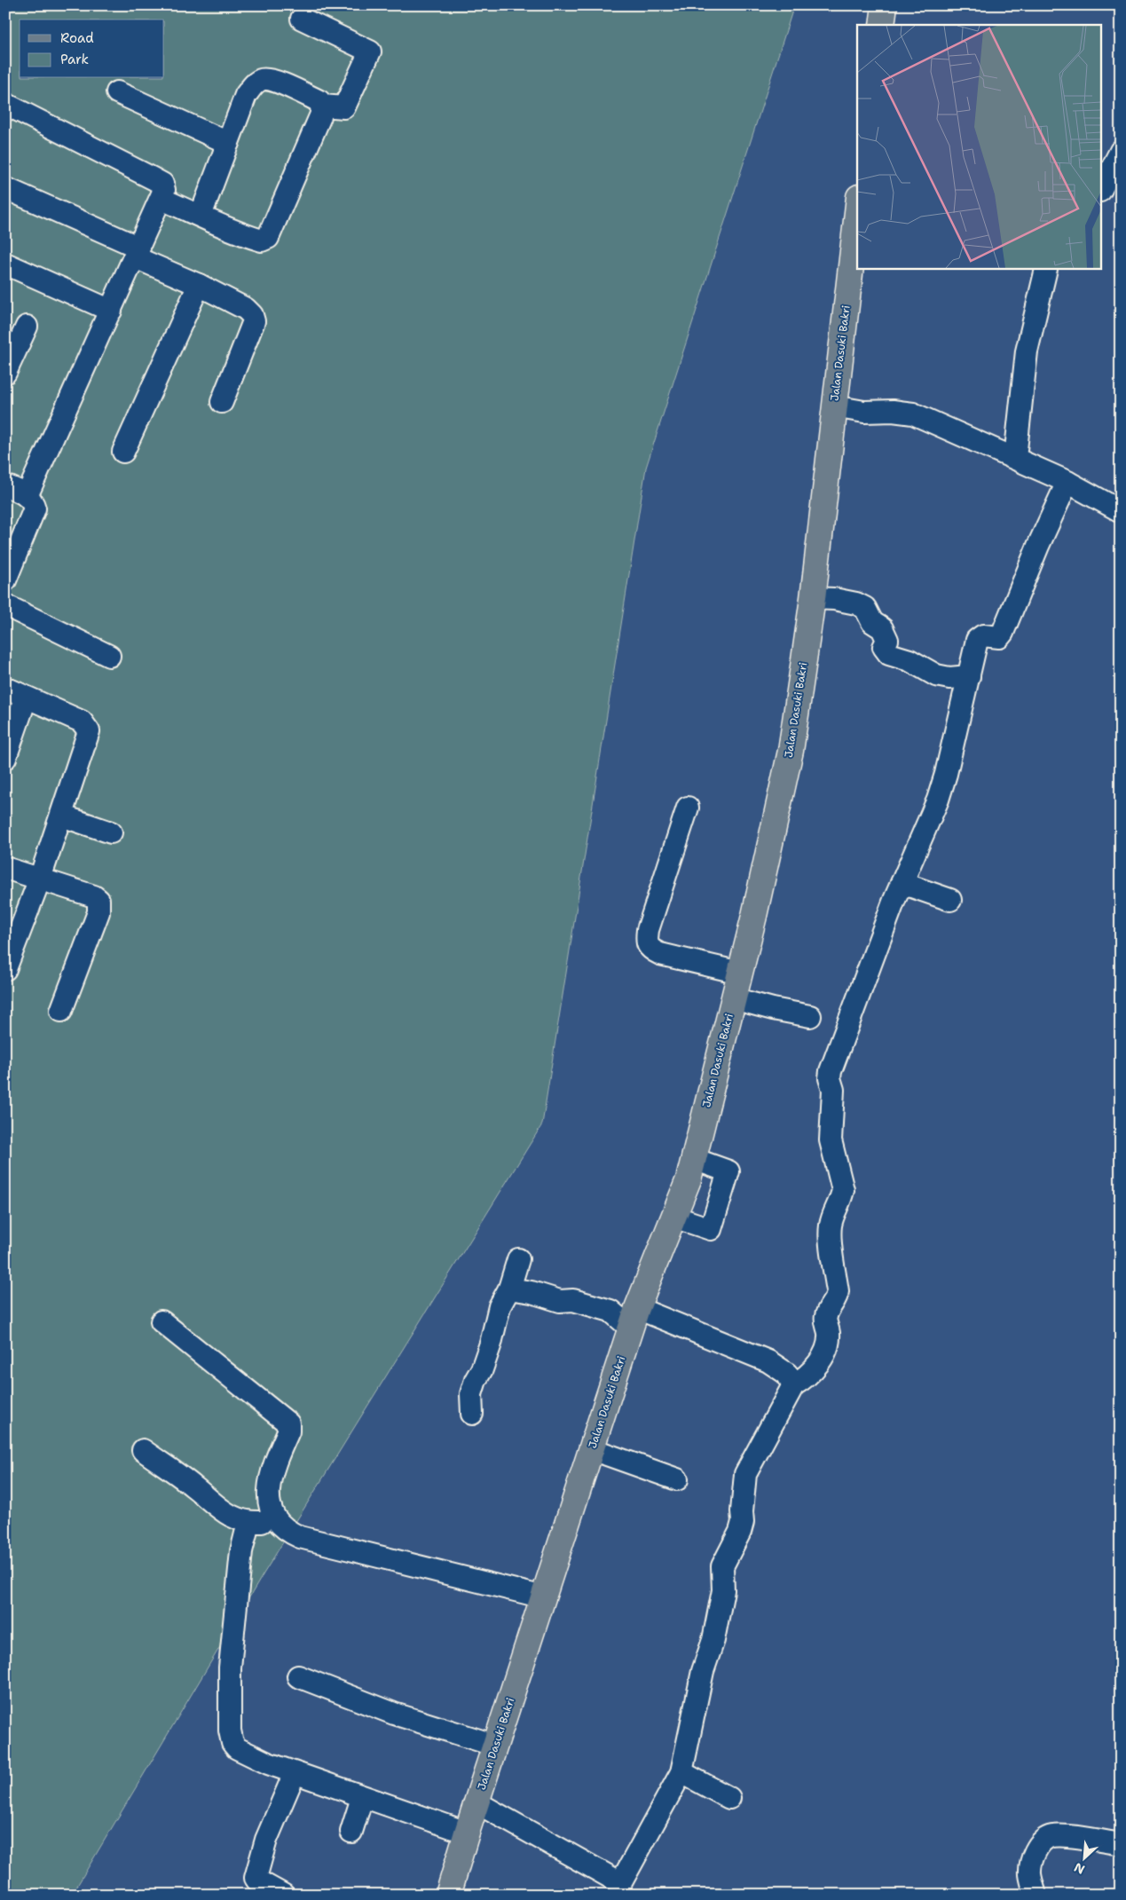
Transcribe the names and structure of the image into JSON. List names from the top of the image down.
{
  "streets": {
    "main road": ["Jalan Dasuki Bakri"]
  },
  "legend": ["Road", "Park"],
  "north": "bottom left"
}
